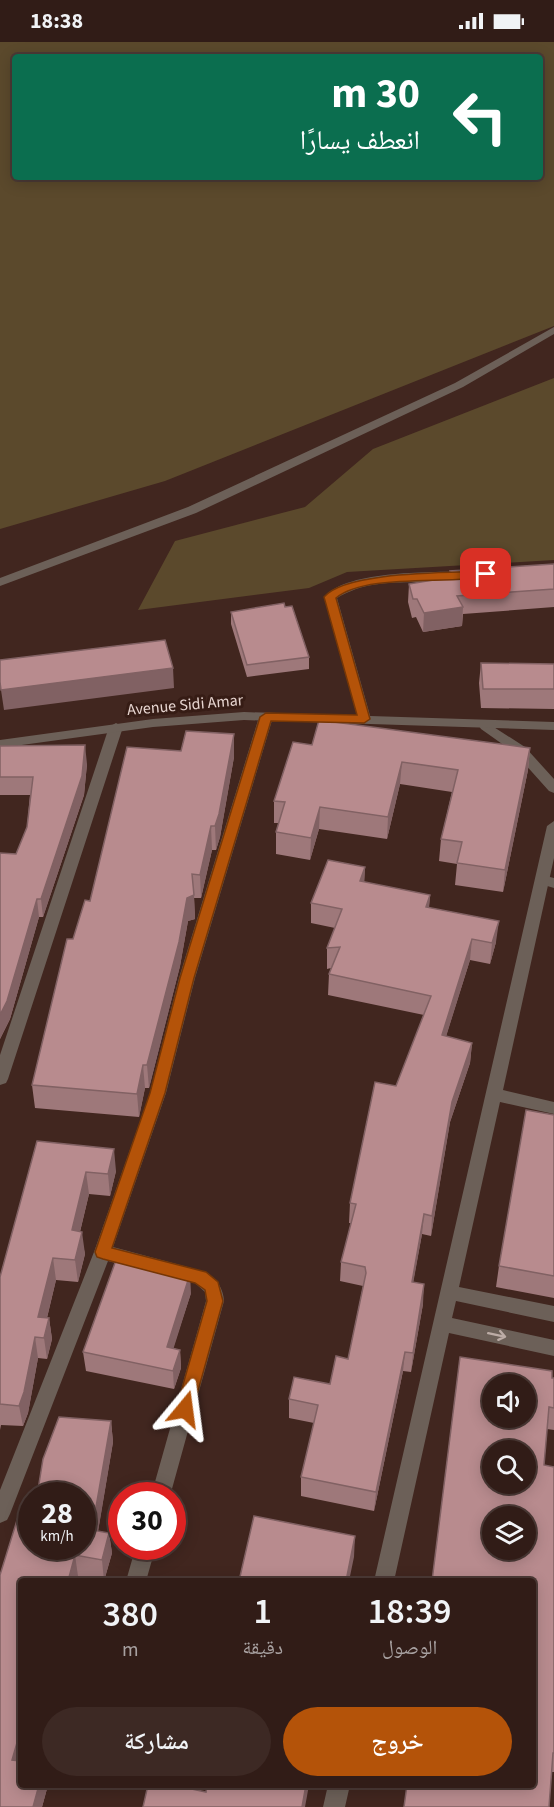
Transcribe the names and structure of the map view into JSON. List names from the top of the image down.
{
  "streets": {
    "street": ["Avenue Sidi Amar"]
  },
  "page": {
    "status": "18:38",
    "turn": ["30 m", "انعطف يسارًا"],
    "speed": "28 km/h",
    "limit": "30",
    "eta": [
      "18:39",
      "الوصول",
      "1",
      "دقيقة",
      "380",
      "m"
    ],
    "buttons": ["خروج", "مشاركة"]
  }
}
